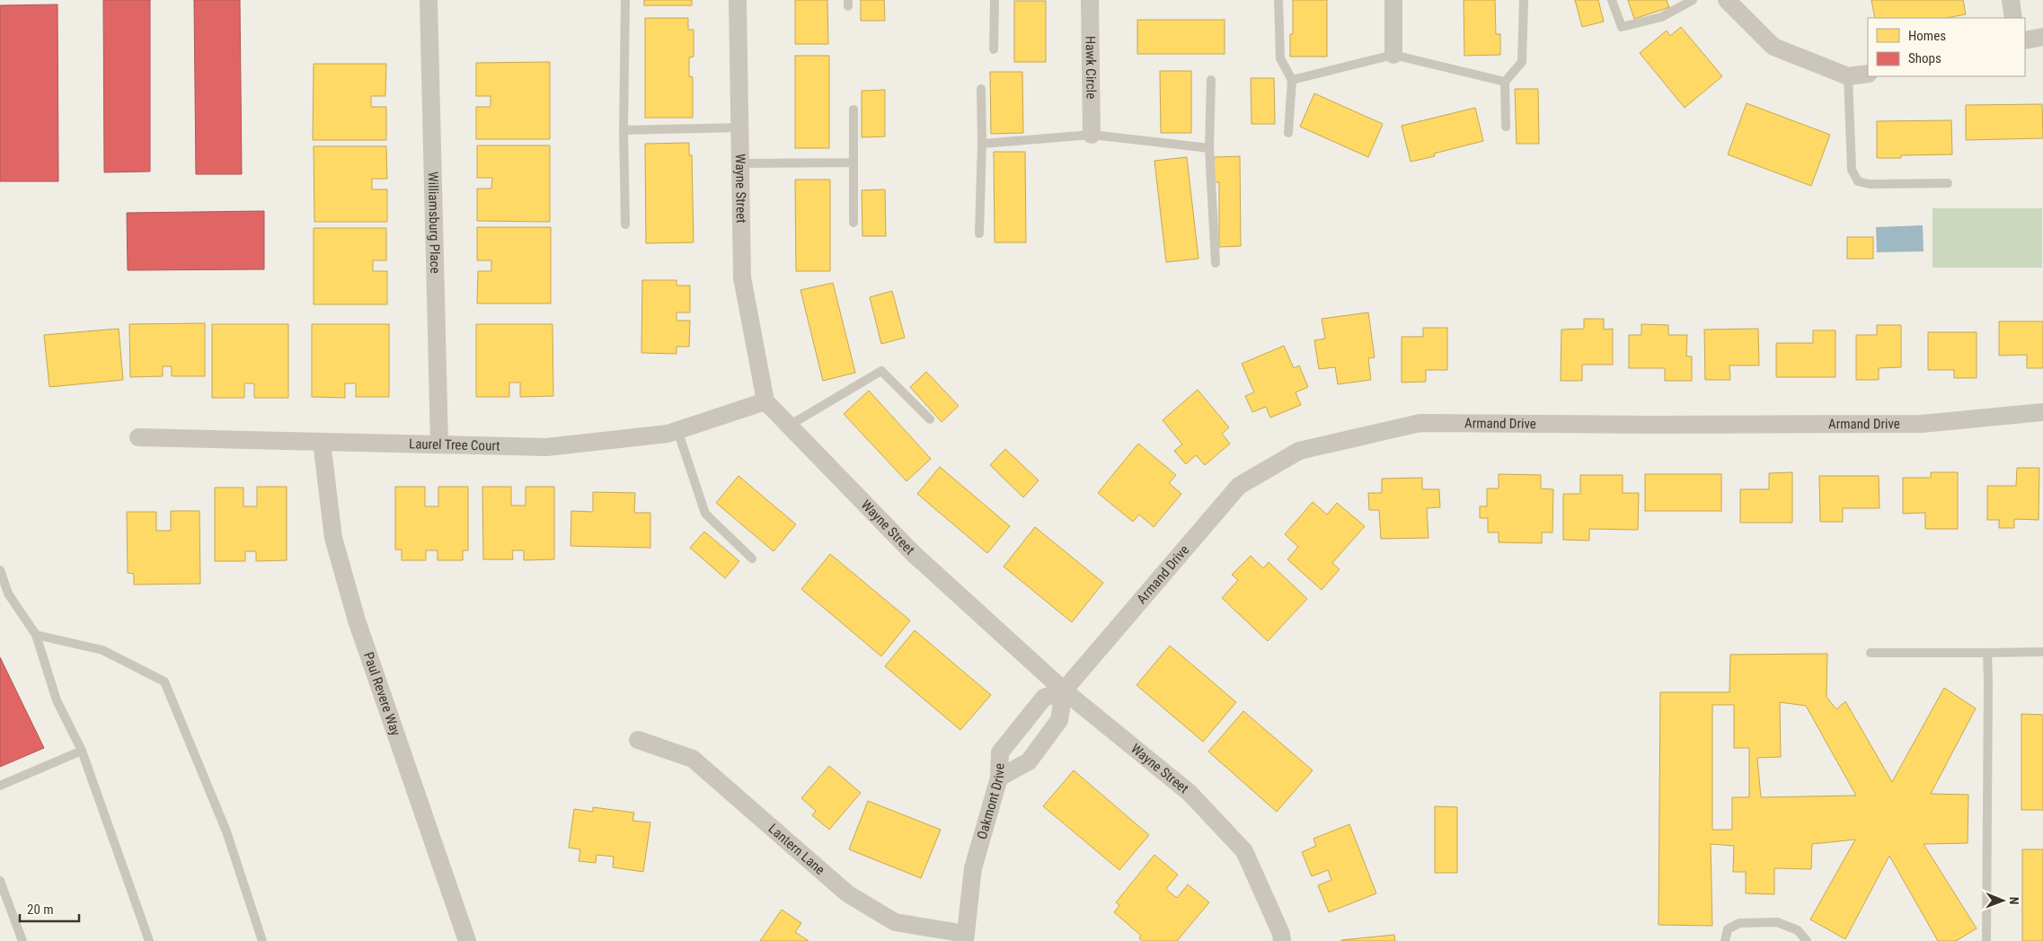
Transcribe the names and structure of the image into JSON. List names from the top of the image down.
{
  "streets": {
    "street": [
      "Hawk Circle",
      "Wayne Street",
      "Williamsburg Place",
      "Armand Drive",
      "Laurel Tree Court",
      "Paul Revere Way",
      "Oakmont Drive",
      "Lantern Lane"
    ]
  },
  "crossings": [
    ["Wayne Street", "Armand Drive"],
    ["Wayne Street", "Laurel Tree Court"],
    ["Wayne Street", "Oakmont Drive"],
    ["Williamsburg Place", "Laurel Tree Court"],
    ["Armand Drive", "Oakmont Drive"],
    ["Laurel Tree Court", "Paul Revere Way"],
    ["Oakmont Drive", "Lantern Lane"]
  ],
  "legend": ["Homes", "Shops"],
  "scale_bar": "20 m",
  "north": "right"
}
